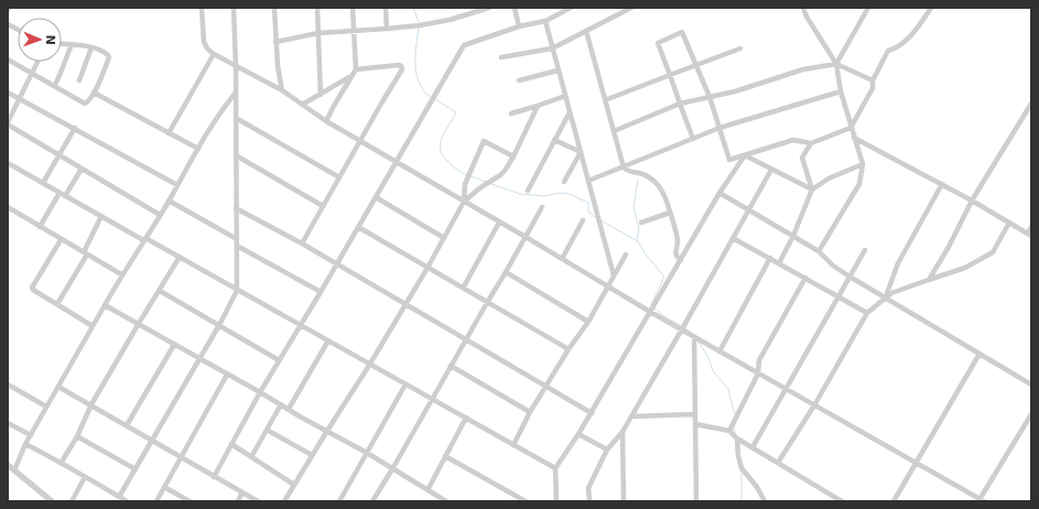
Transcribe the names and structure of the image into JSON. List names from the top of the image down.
{
  "north": "right"
}
